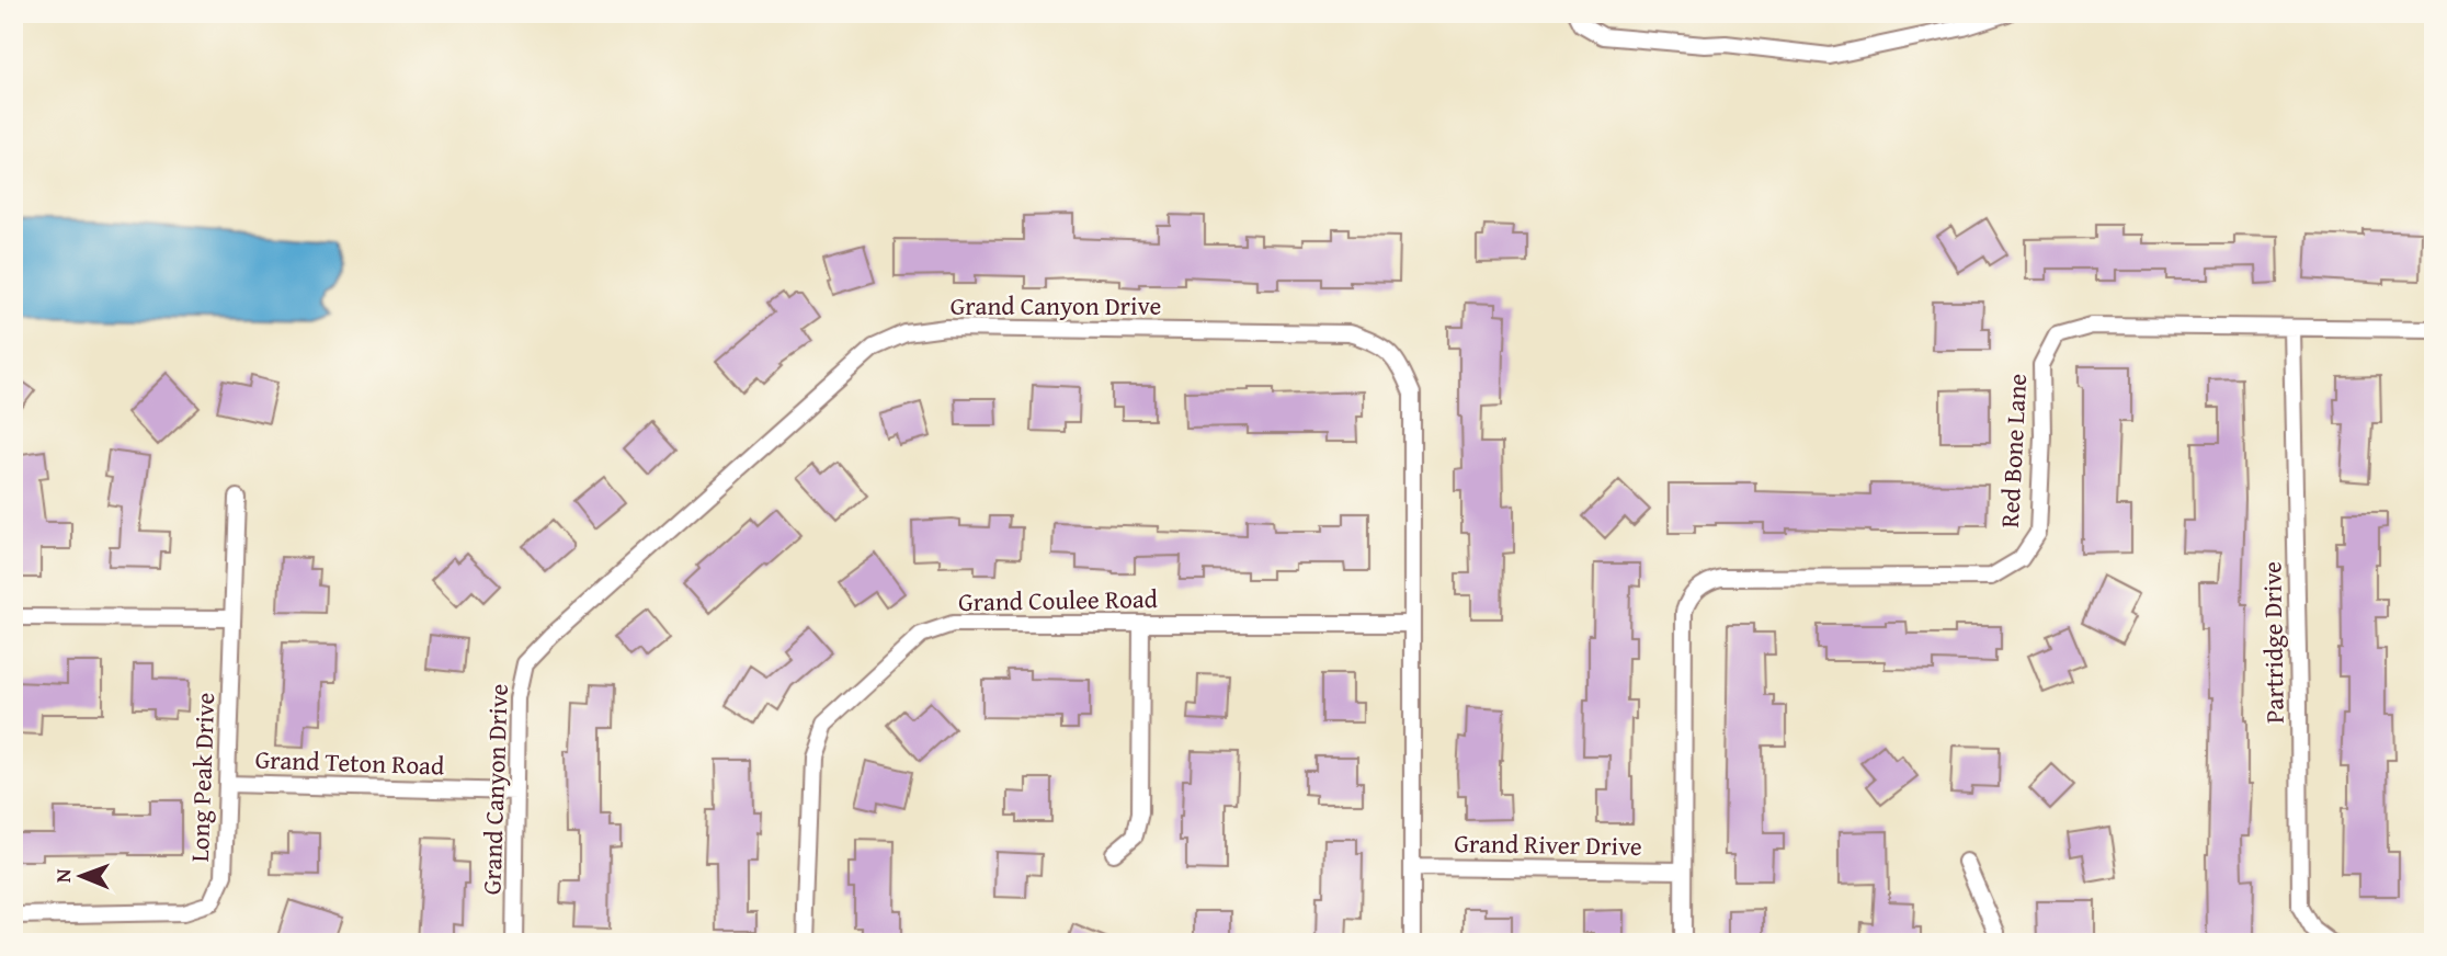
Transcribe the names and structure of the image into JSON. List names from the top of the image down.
{
  "streets": {
    "street": [
      "Grand Canyon Drive",
      "Red Bone Lane",
      "Grand Coulee Road",
      "Partridge Drive",
      "Grand Teton Road",
      "Long Peak Drive",
      "Grand River Drive"
    ]
  },
  "crossings": [
    ["Grand Canyon Drive", "Grand Coulee Road"],
    ["Grand Canyon Drive", "Grand Teton Road"],
    ["Grand Canyon Drive", "Grand River Drive"],
    ["Red Bone Lane", "Partridge Drive"],
    ["Red Bone Lane", "Grand River Drive"],
    ["Grand Teton Road", "Long Peak Drive"]
  ],
  "north": "left"
}
